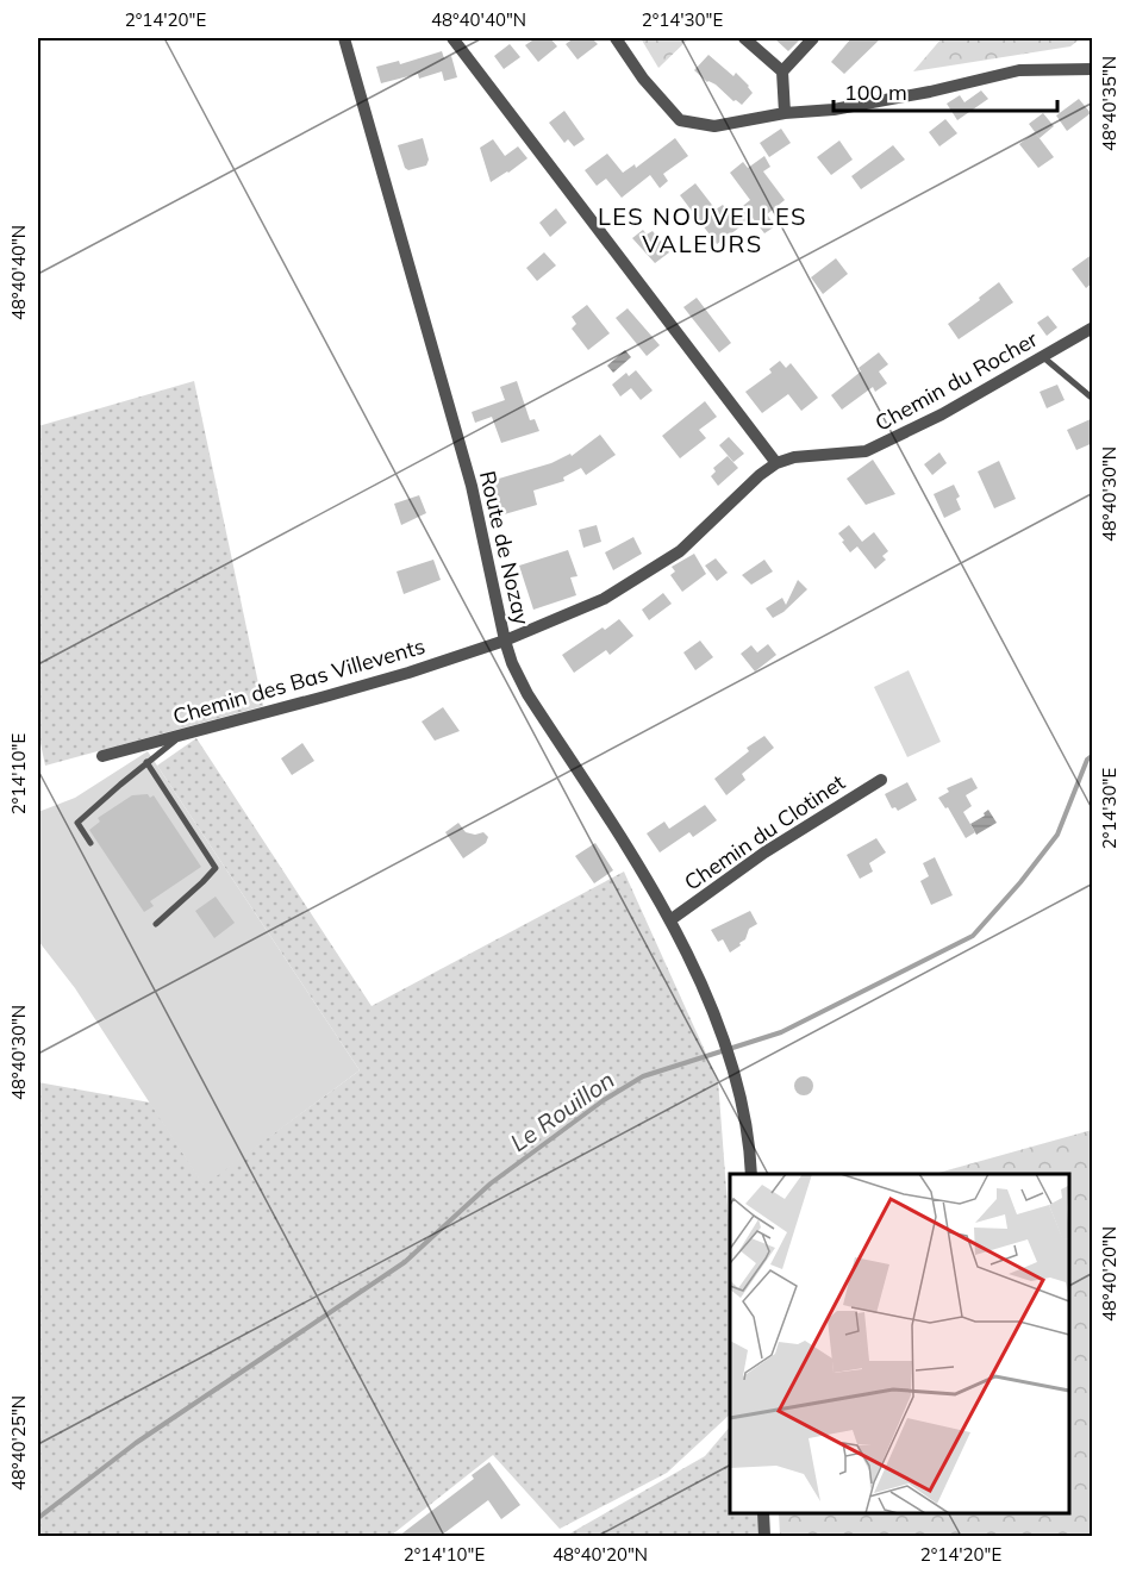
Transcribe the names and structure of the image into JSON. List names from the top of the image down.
{
  "streets": {
    "street": [
      "Chemin du Rocher",
      "Route de Nozay",
      "Chemin des Bas Villevents",
      "Chemin du Clotinet"
    ]
  },
  "crossings": [
    ["Chemin du Rocher", "Route de Nozay"],
    ["Chemin du Rocher", "Chemin des Bas Villevents"],
    ["Route de Nozay", "Chemin des Bas Villevents"],
    ["Route de Nozay", "Chemin du Clotinet"]
  ],
  "districts": ["LES NOUVELLES VALEURS"],
  "water": ["Le Rouillon"],
  "scale_bar": "100 m",
  "coordinates": [
    "2°14'20\"E",
    "48°40'40\"N",
    "2°14'30\"E",
    "48°40'35\"N",
    "48°40'30\"N",
    "2°14'10\"E",
    "48°40'20\"N",
    "48°40'25\"N"
  ]
}
